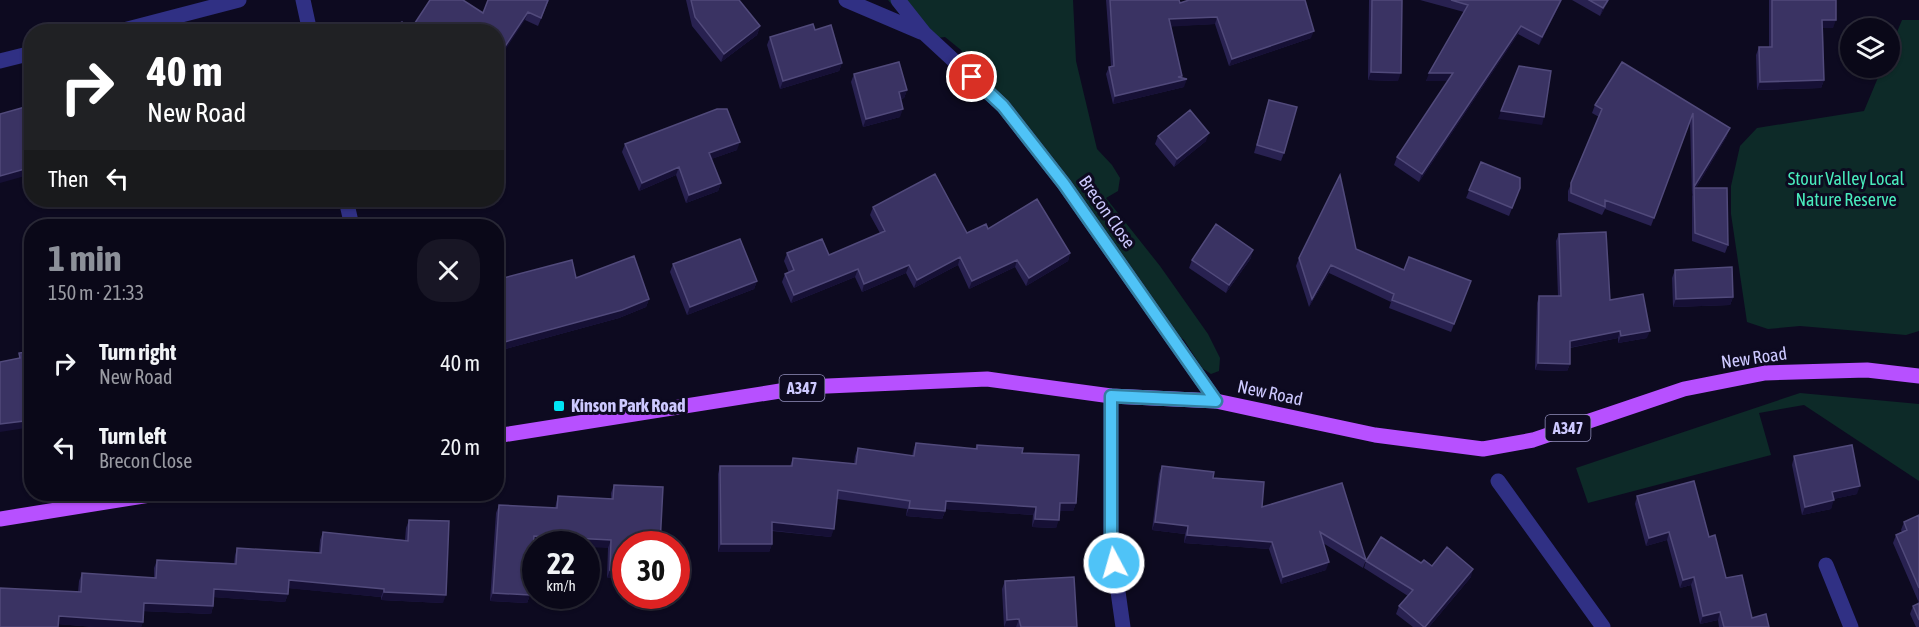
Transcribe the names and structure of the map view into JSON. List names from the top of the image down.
{
  "streets": {
    "main road": ["New Road", "A347"],
    "street": ["Brecon Close"]
  },
  "crossings": [
    ["Brecon Close", "New Road"]
  ],
  "parks": ["Stour Valley Local Nature Reserve"],
  "places": {
    "transit": ["Kinson Park Road"]
  },
  "page": {
    "turn": ["40 m", "New Road"],
    "then": "Then",
    "heading": ["1 min", "150 m · 21:33"],
    "list": [
      {
        "name": "Turn right",
        "note": "New Road",
        "value": "40 m"
      },
      {
        "name": "Turn left",
        "note": "Brecon Close",
        "value": "20 m"
      }
    ],
    "speed": "22 km/h",
    "limit": "30"
  }
}
